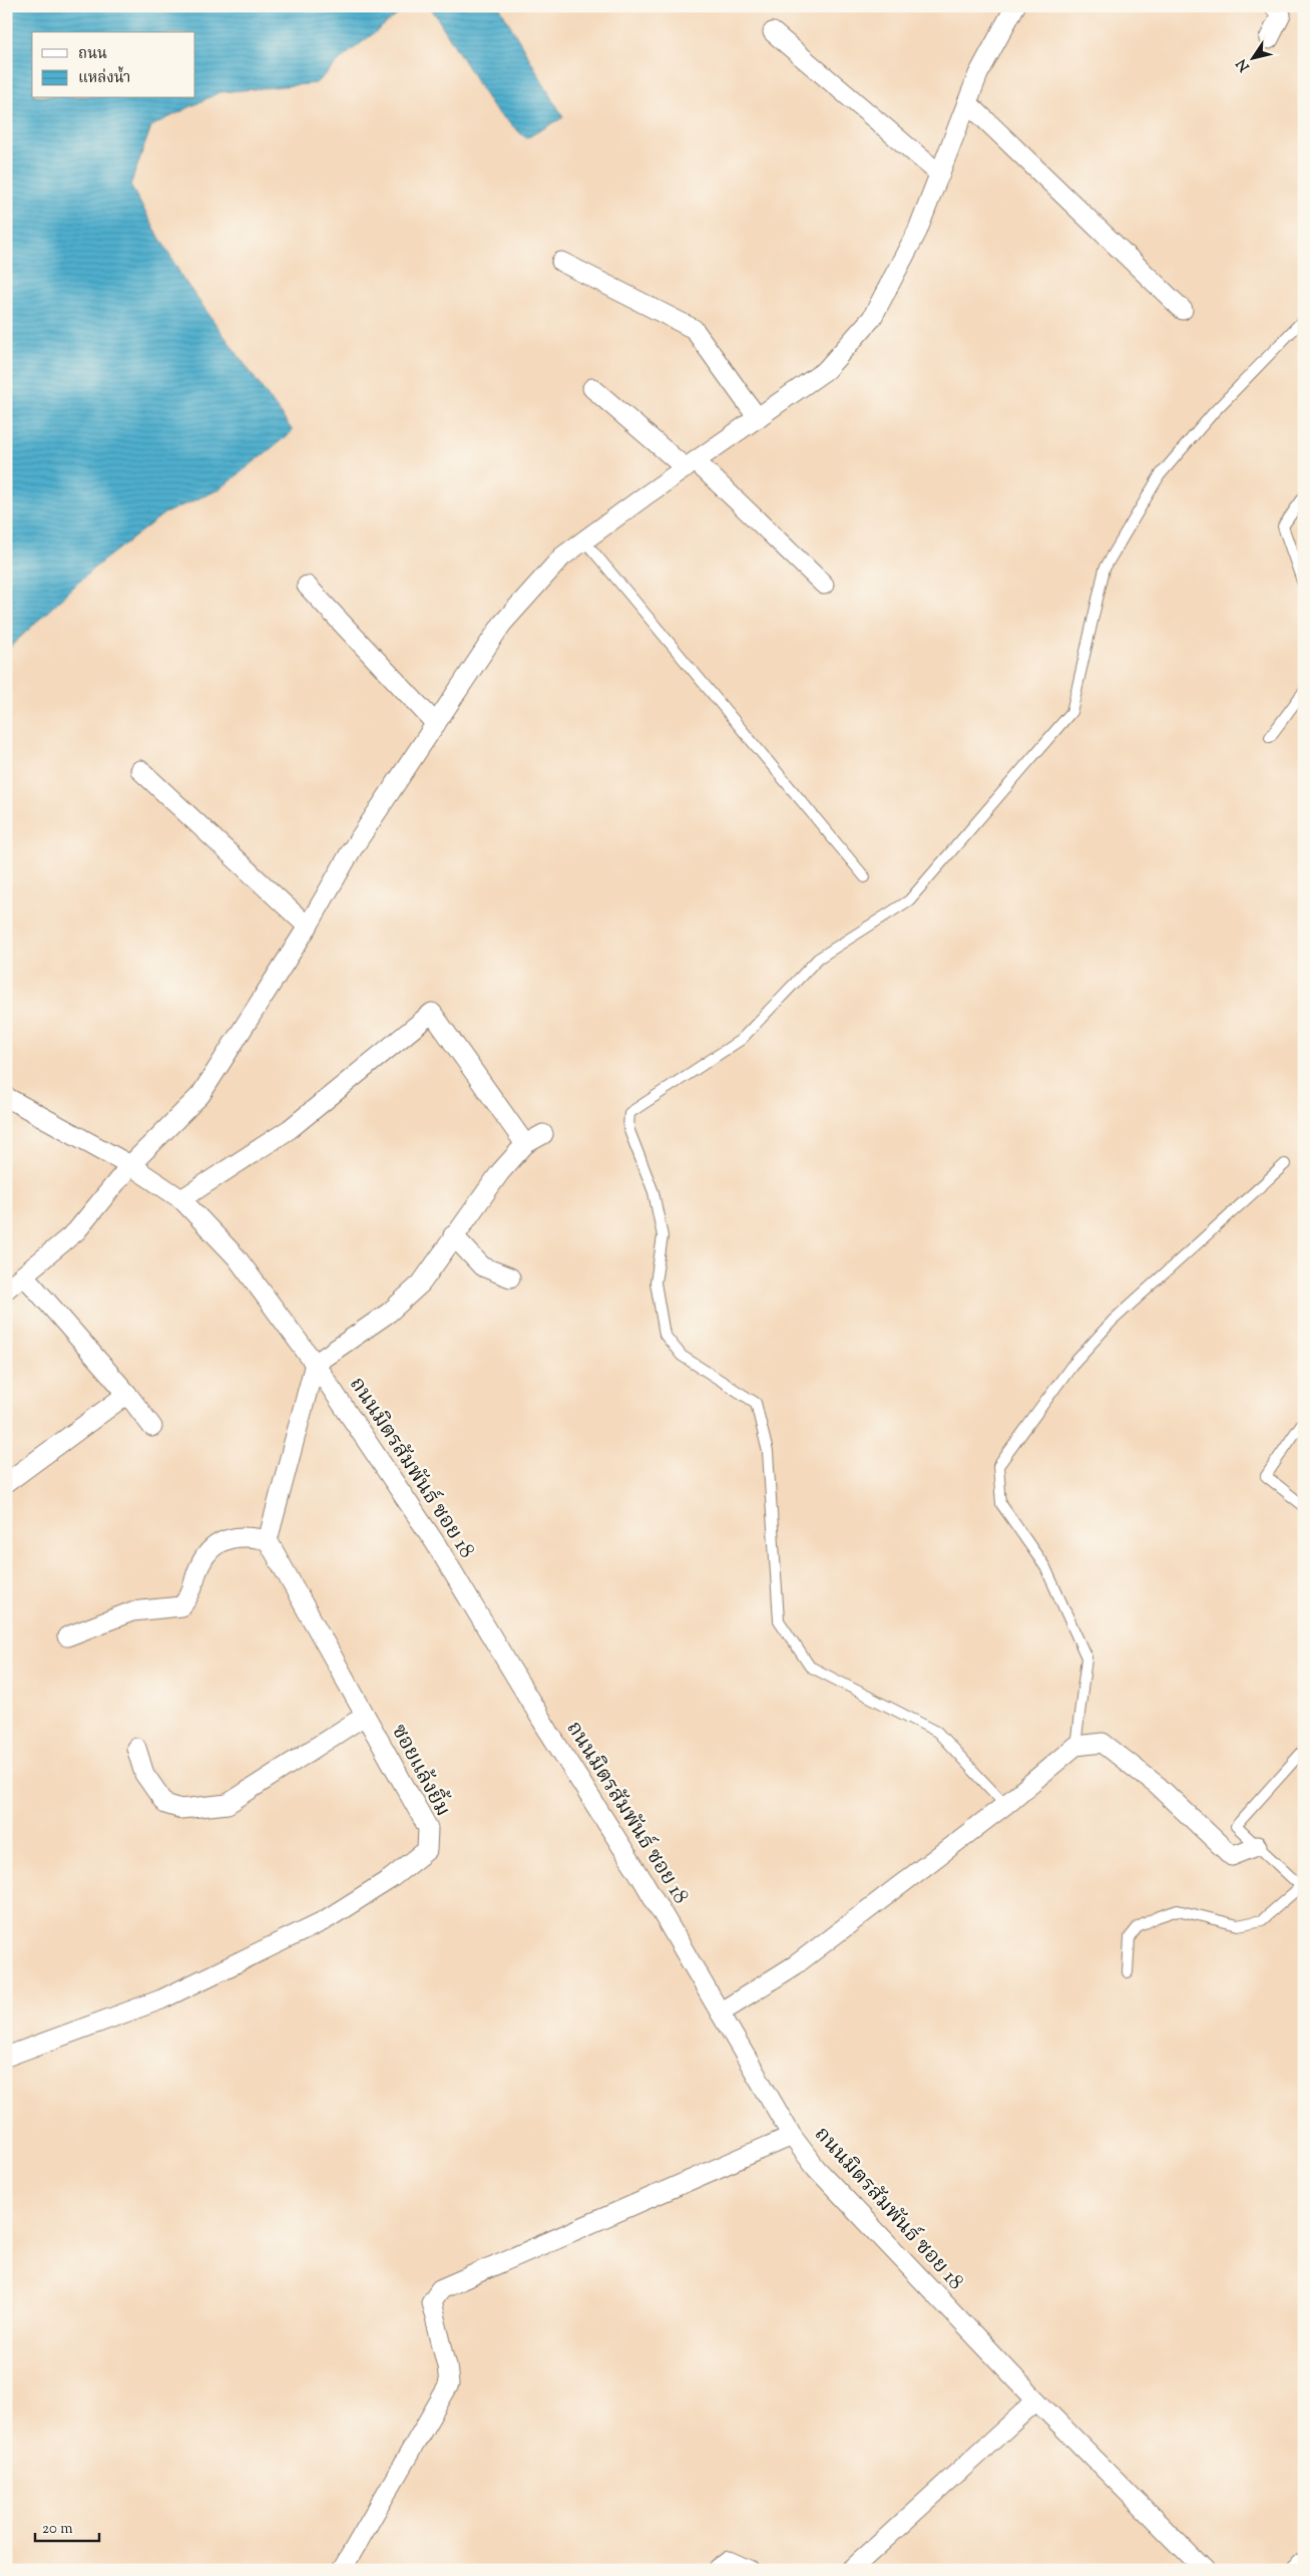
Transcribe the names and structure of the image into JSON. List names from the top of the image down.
{
  "streets": {
    "street": ["ถนนมิตรสัมพันธ์ ซอย 18", "ซอยแล้งยิ้ม"]
  },
  "legend": ["ถนน", "แหล่งน้ำ"],
  "scale_bar": "20 m",
  "north": "bottom left"
}
